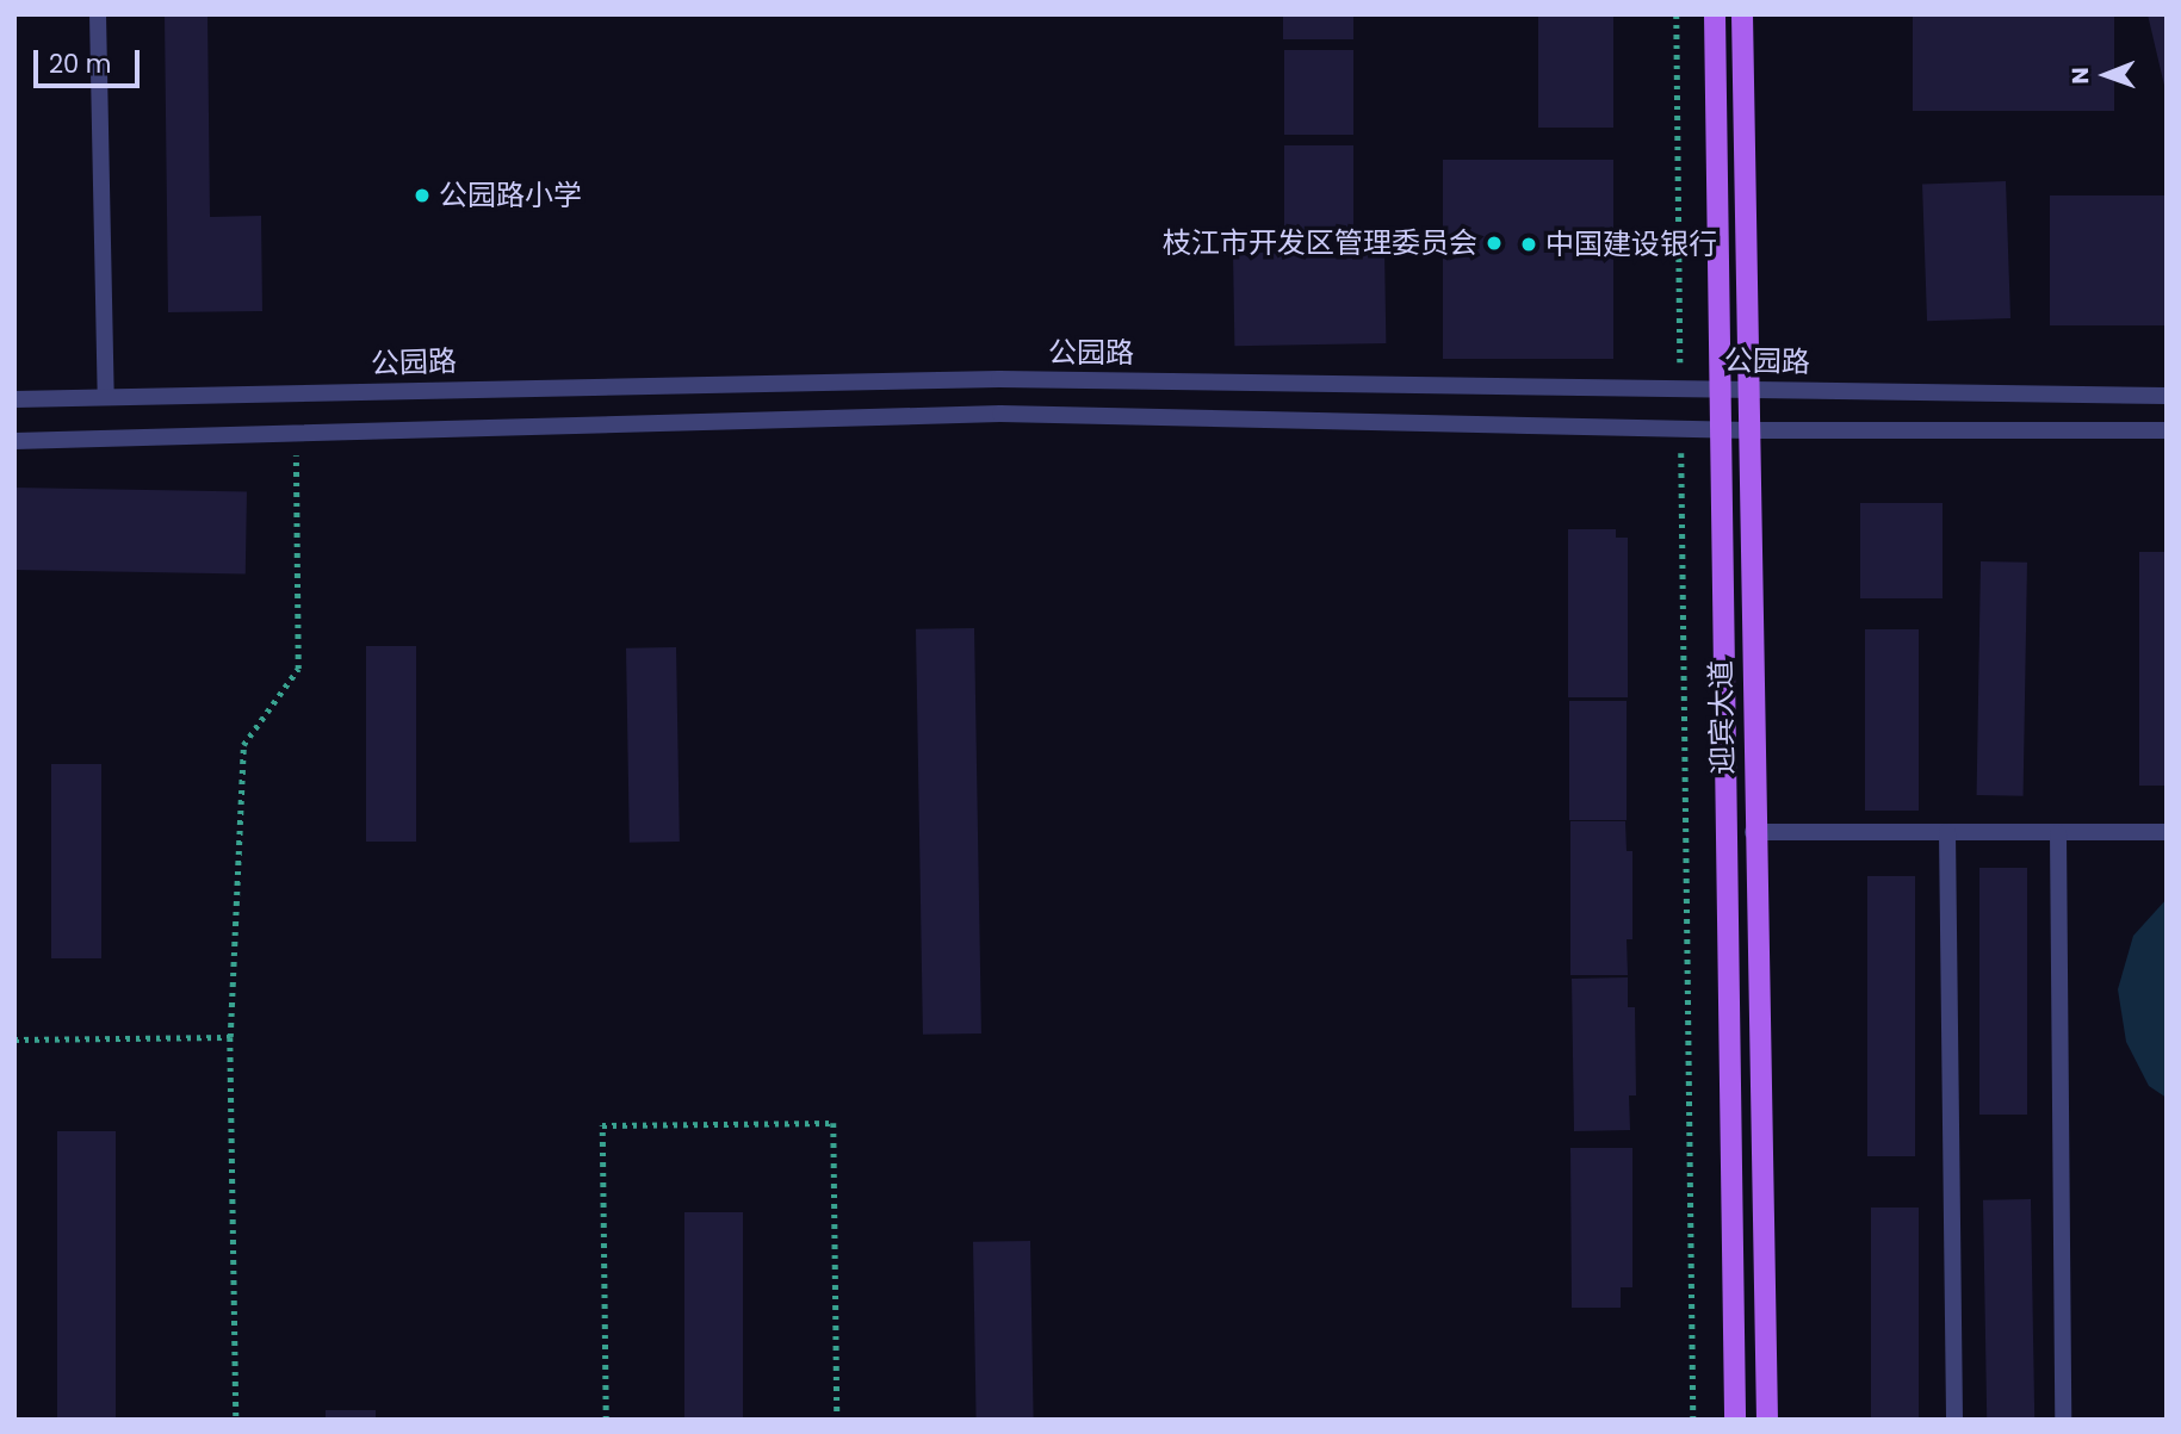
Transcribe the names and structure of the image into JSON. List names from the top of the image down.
{
  "streets": {
    "main road": ["迎宾大道"],
    "street": ["公园路"]
  },
  "crossings": [
    ["公园路", "迎宾大道"]
  ],
  "places": ["公园路小学", "枝江市开发区管理委员会", "中国建设银行"],
  "scale_bar": "20 m",
  "north": "left"
}
